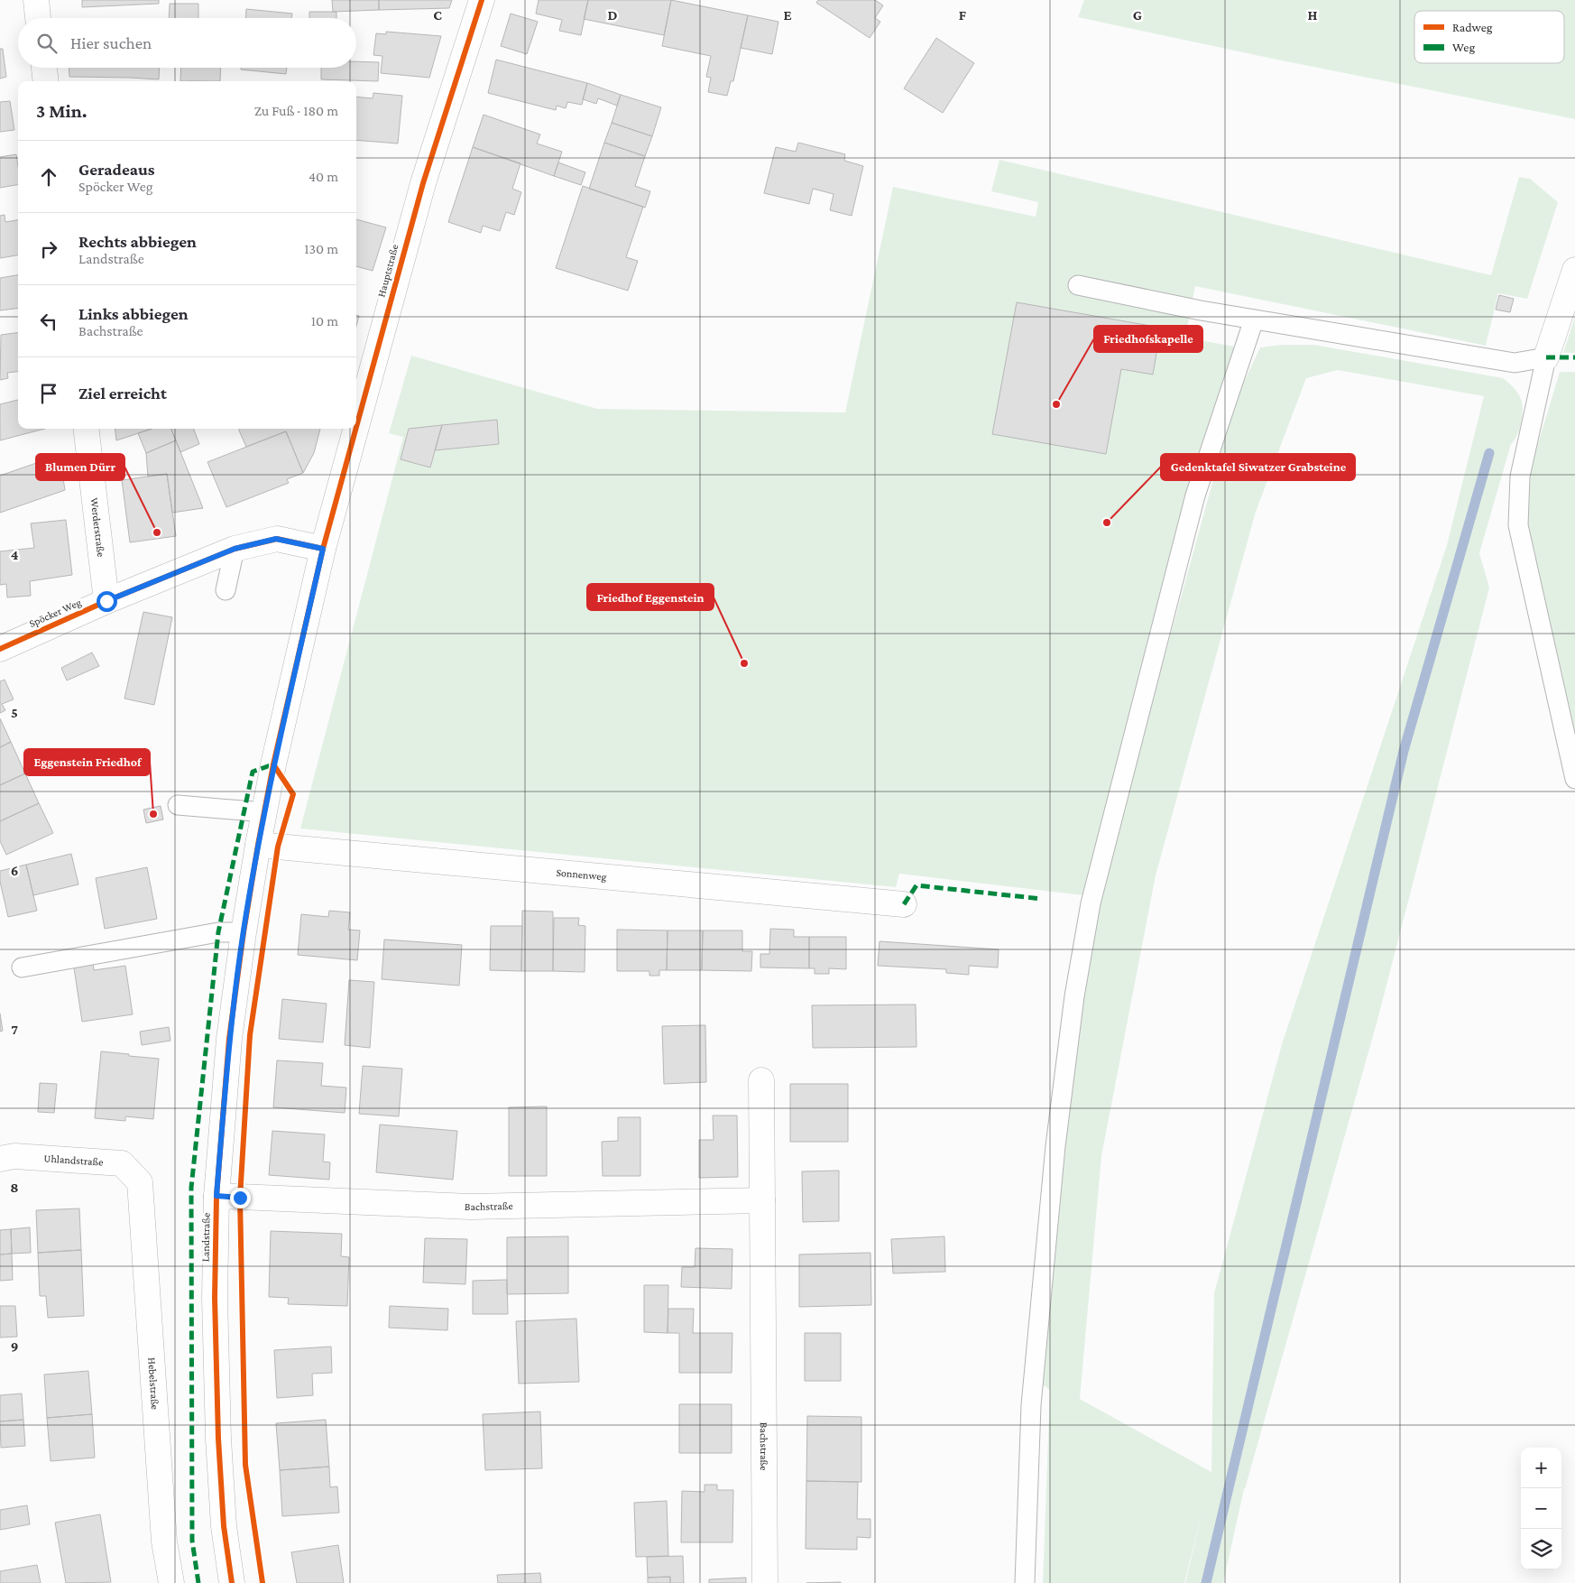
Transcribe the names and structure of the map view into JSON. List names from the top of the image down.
{
  "streets": {
    "street": [
      "Hauptstraße",
      "Werderstraße",
      "Spöcker Weg",
      "Sonnenweg",
      "Uhlandstraße",
      "Bachstraße",
      "Landstraße",
      "Hebelstraße"
    ]
  },
  "crossings": [
    ["Hauptstraße", "Spöcker Weg"],
    ["Hauptstraße", "Landstraße"],
    ["Werderstraße", "Spöcker Weg"],
    ["Spöcker Weg", "Landstraße"],
    ["Sonnenweg", "Landstraße"],
    ["Uhlandstraße", "Hebelstraße"],
    ["Bachstraße", "Landstraße"]
  ],
  "places": [
    "Friedhofskapelle",
    "Gedenktafel Siwatzer Grabsteine",
    "Blumen Dürr",
    "Friedhof Eggenstein",
    "Eggenstein Friedhof"
  ],
  "legend": ["Radweg", "Weg"],
  "page": {
    "search": "Hier suchen",
    "heading": ["3 Min.", "Zu Fuß · 180 m"],
    "list": [
      ["Geradeaus", "Spöcker Weg", "40 m"],
      ["Rechts abbiegen", "Landstraße", "130 m"],
      ["Links abbiegen", "Bachstraße", "10 m"],
      "Ziel erreicht"
    ],
    "map_buttons": ["+", "−"]
  },
  "grid": {
    "columns": [
      "C",
      "D",
      "E",
      "F",
      "G",
      "H"
    ],
    "rows": [
      "4",
      "5",
      "6",
      "7",
      "8",
      "9"
    ]
  }
}
